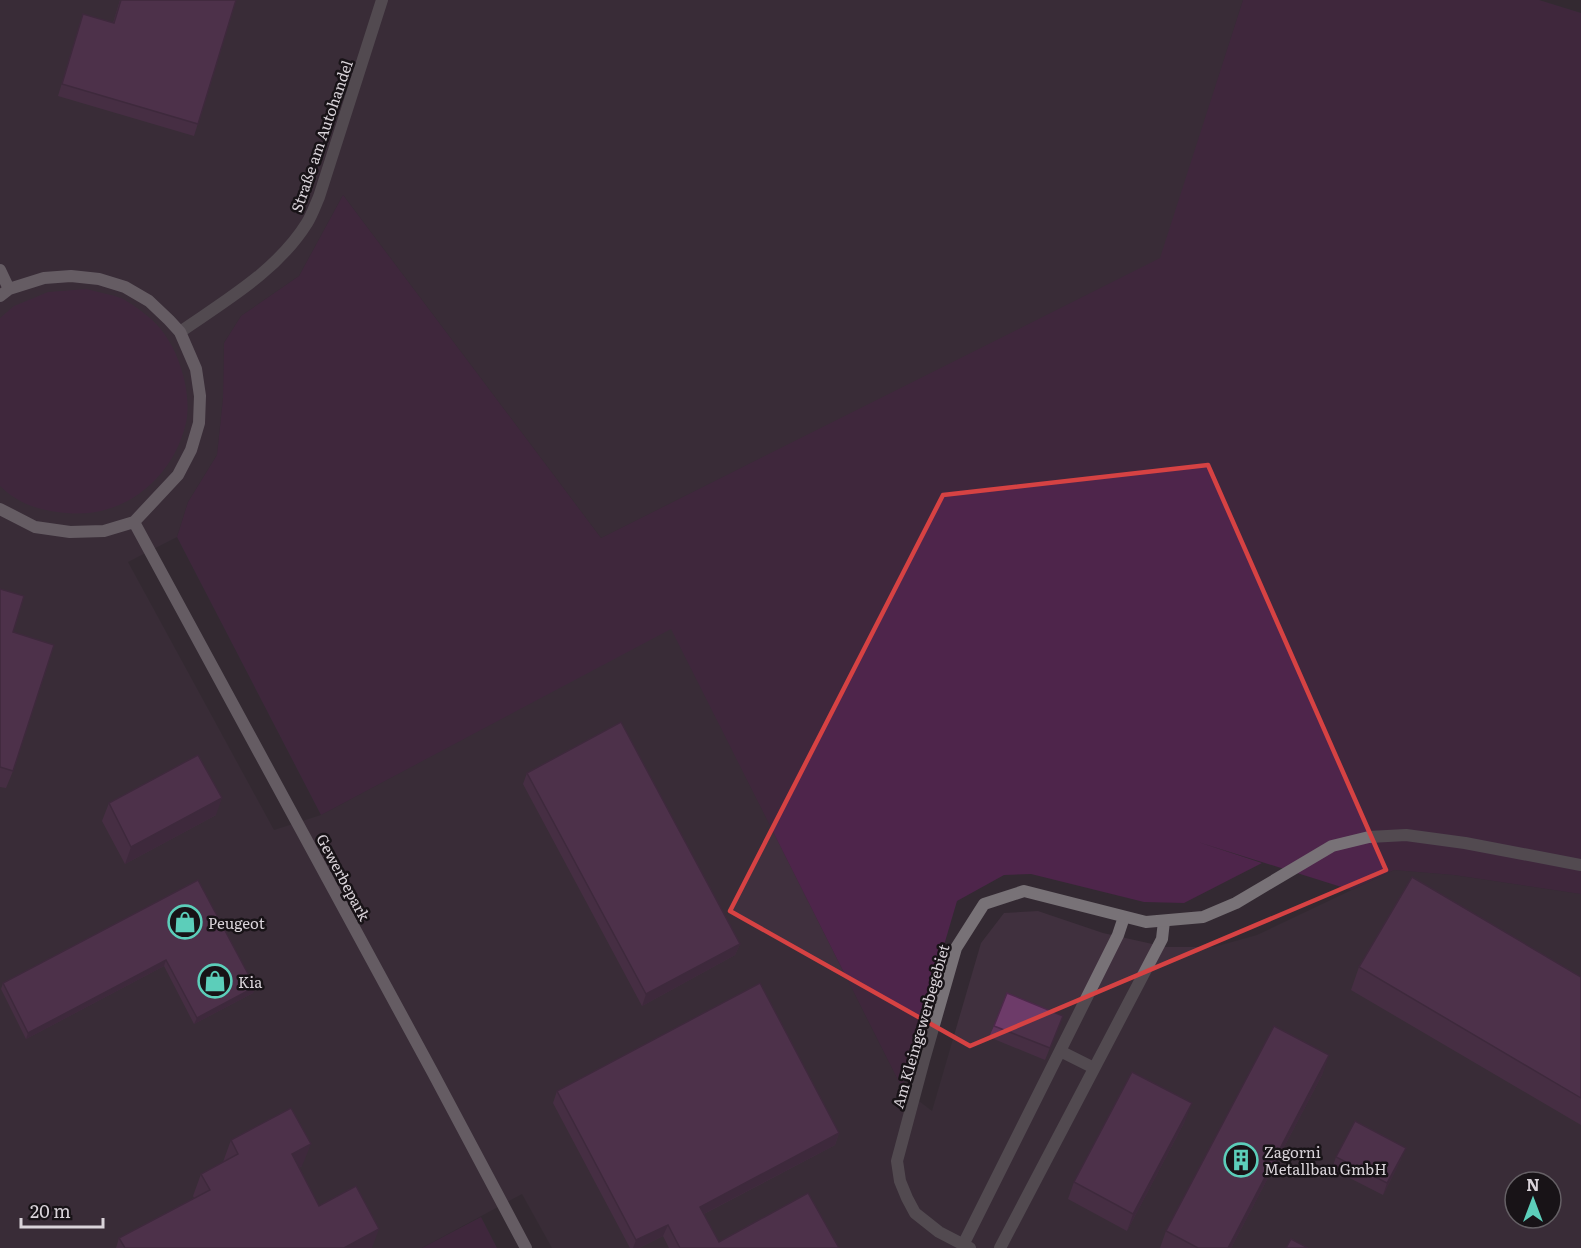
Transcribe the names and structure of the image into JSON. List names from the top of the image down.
{
  "streets": {
    "street": ["Straße am Autohandel", "Gewerbepark", "Am Kleingewerbegebiet"]
  },
  "places": {
    "shop": ["Peugeot", "Kia"],
    "building": ["Zagorni Metallbau GmbH"]
  },
  "scale_bar": "20 m",
  "north": "top"
}
